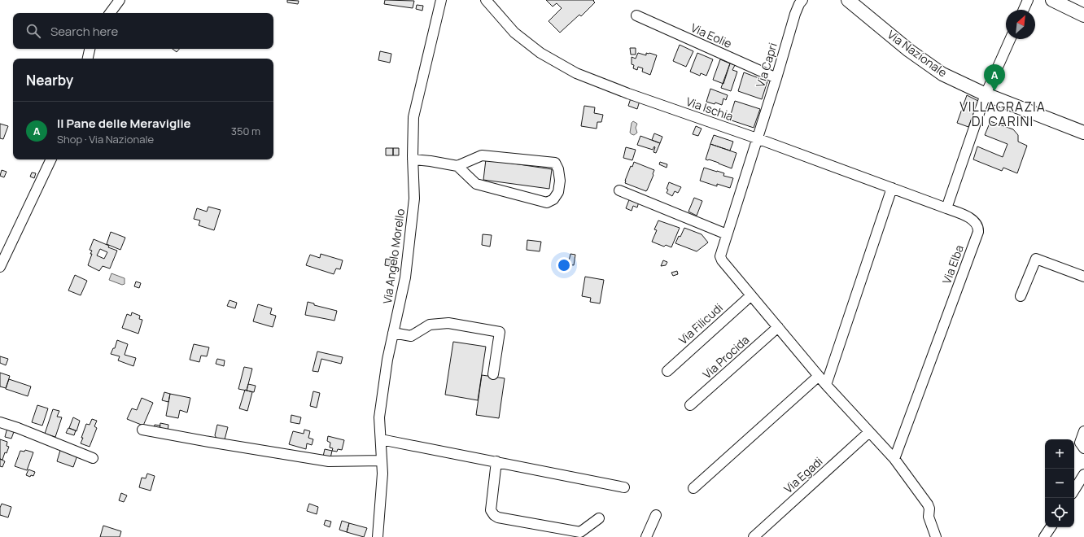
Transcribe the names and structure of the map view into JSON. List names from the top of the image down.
{
  "streets": {
    "main road": ["Via Nazionale"],
    "street": [
      "Via Eolie",
      "Via Capri",
      "Via Ischia",
      "Via Angelo Morello",
      "Via Elba",
      "Via Filicudi",
      "Via Procida",
      "Via Egadi"
    ]
  },
  "crossings": [
    ["Via Eolie", "Via Capri"],
    ["Via Capri", "Via Ischia"],
    ["Via Capri", "Via Elba"],
    ["Via Capri", "Via Filicudi"],
    ["Via Capri", "Via Procida"],
    ["Via Capri", "Via Egadi"],
    ["Via Ischia", "Via Elba"]
  ],
  "districts": ["VILLAGRAZIA DI CARINI"],
  "north": "top right",
  "page": {
    "search": "Search here",
    "heading": "Nearby",
    "pins": "A",
    "list": [
      {
        "mark": "A",
        "name": "Il Pane delle Meraviglie",
        "note": "Shop · Via Nazionale",
        "value": "350 m"
      }
    ],
    "map_buttons": ["+", "−"]
  }
}
